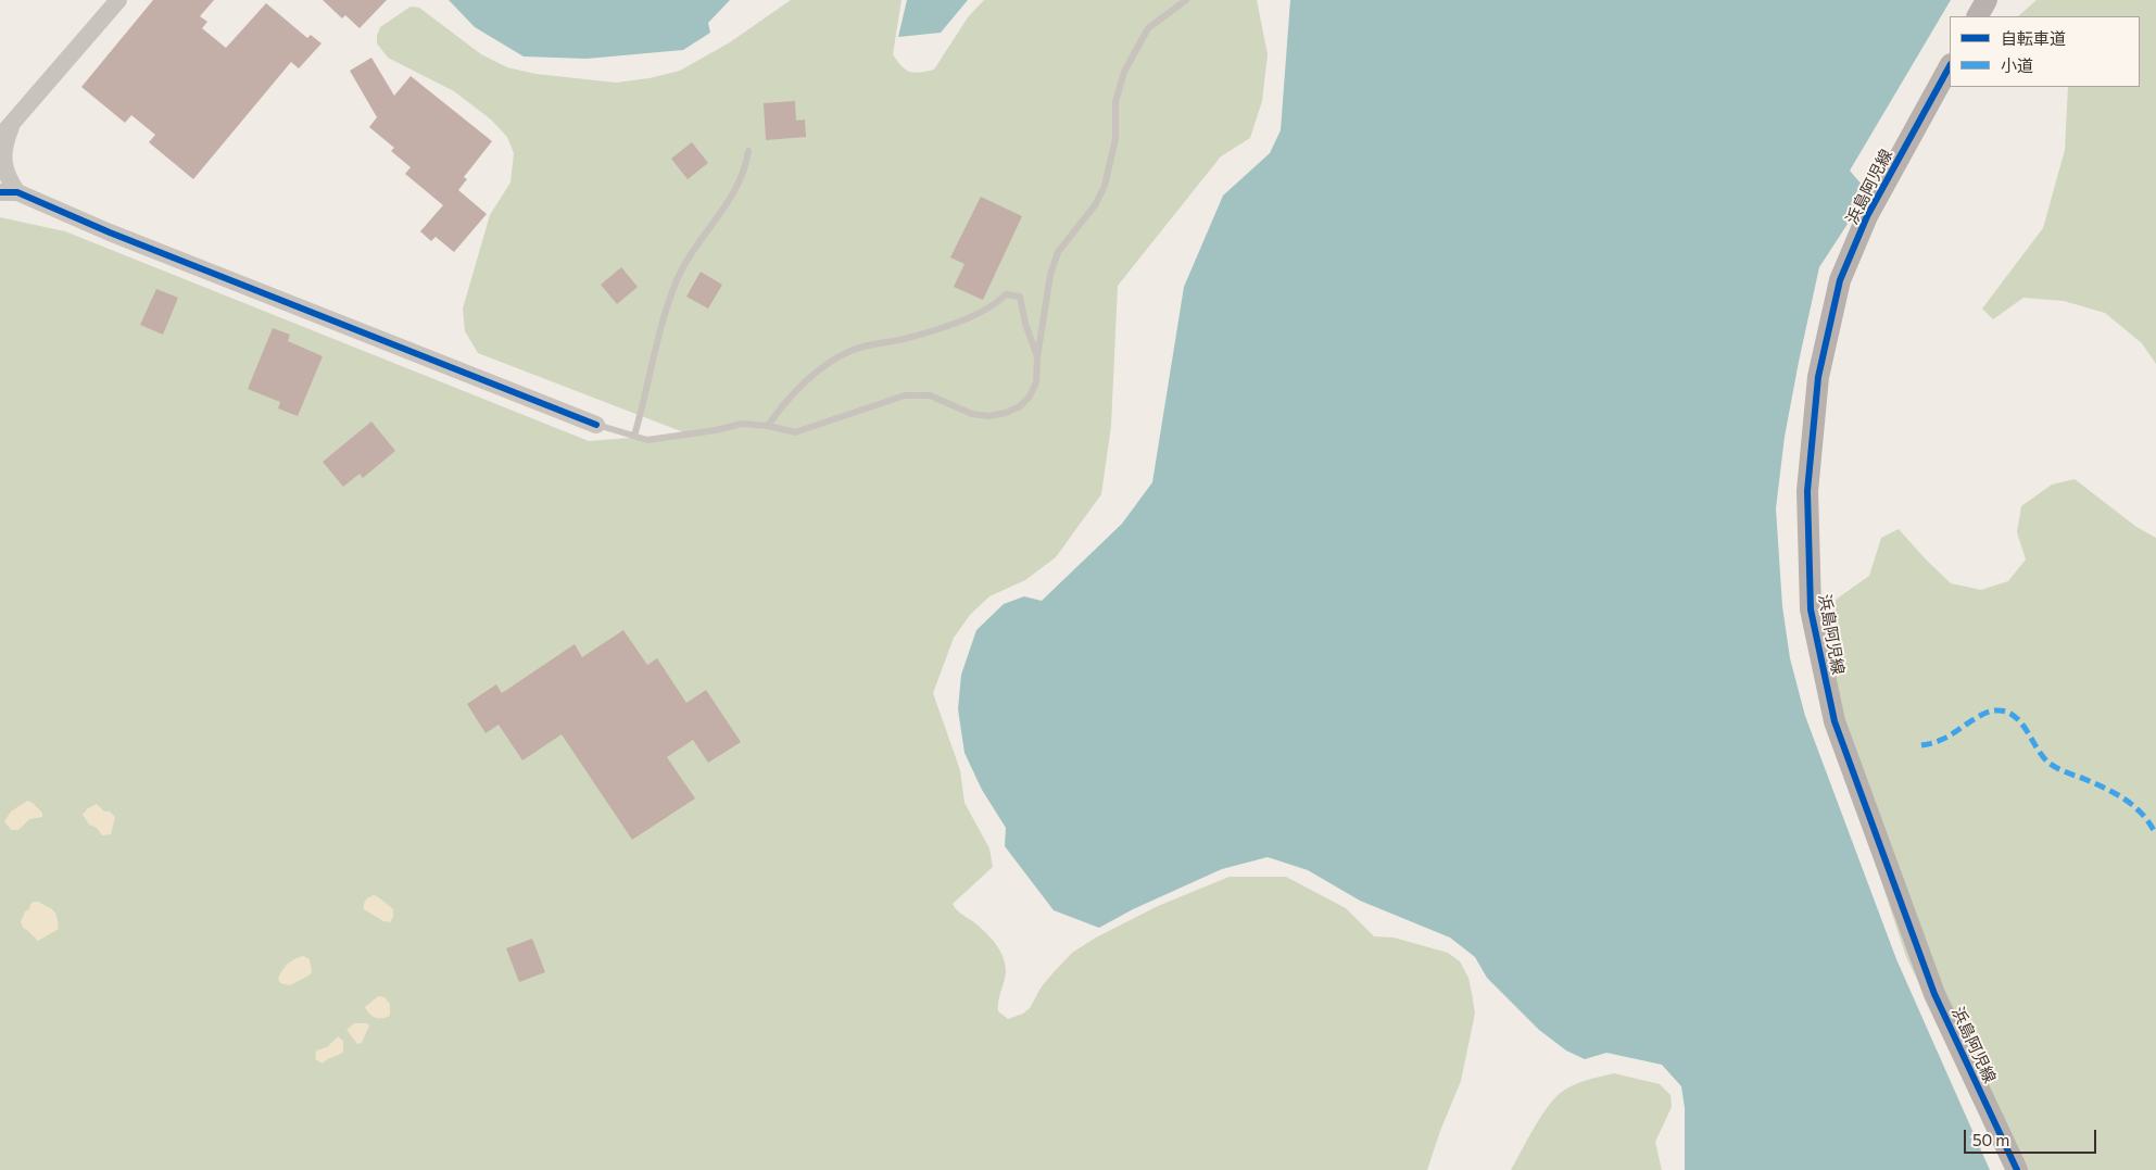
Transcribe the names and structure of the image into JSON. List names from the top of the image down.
{
  "streets": {
    "main road": ["浜島阿児線"]
  },
  "legend": ["自転車道", "小道"],
  "scale_bar": "50 m"
}
